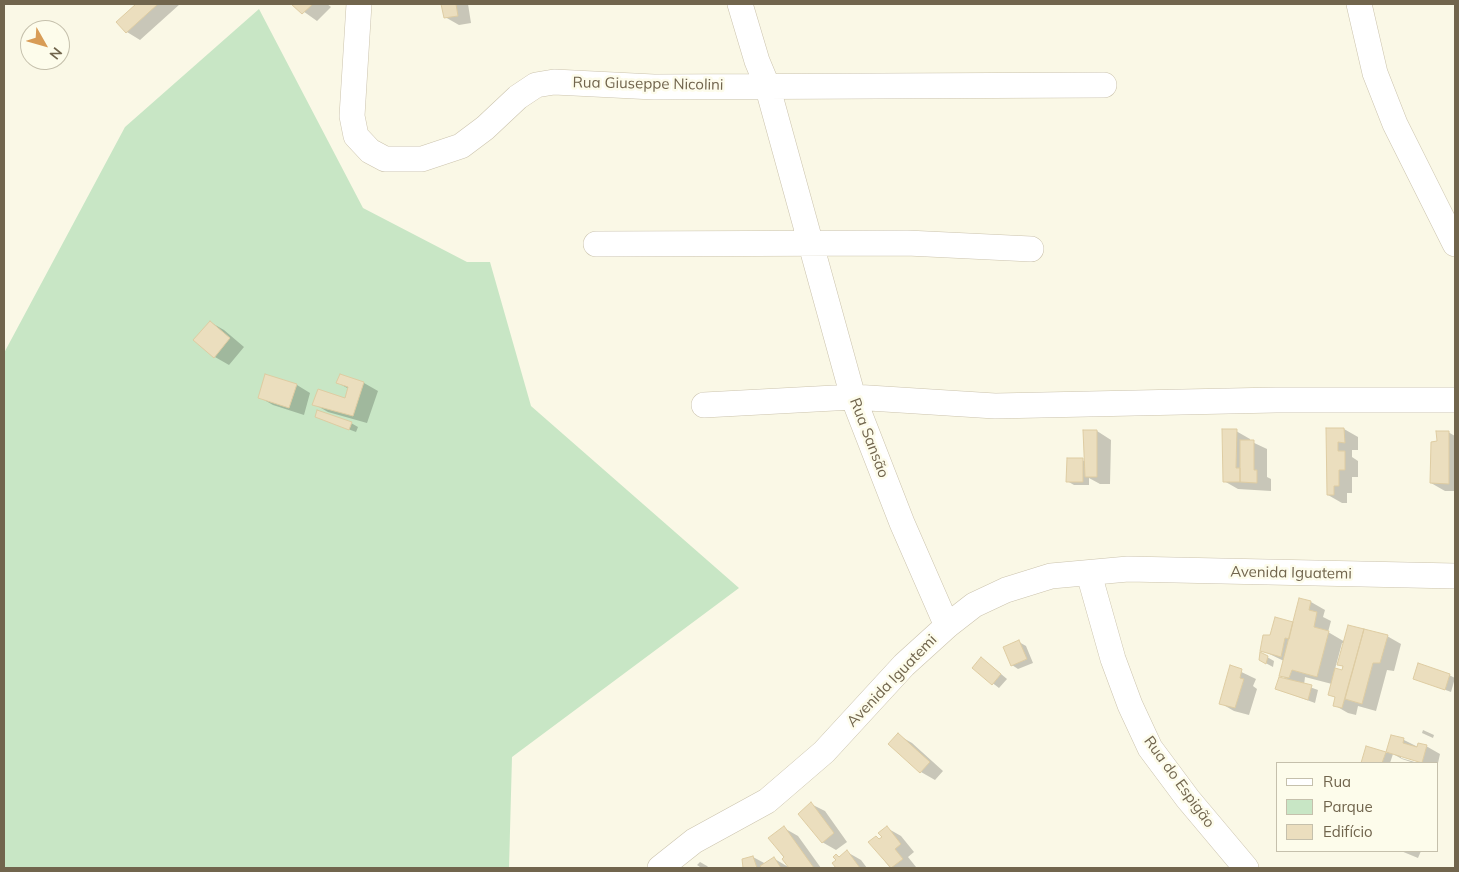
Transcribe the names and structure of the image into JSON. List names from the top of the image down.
{
  "streets": {
    "street": [
      "Rua Giuseppe Nicolini",
      "Rua Sansão",
      "Avenida Iguatemi",
      "Rua do Espigão"
    ]
  },
  "crossings": [
    ["Rua Giuseppe Nicolini", "Rua Sansão"],
    ["Rua Sansão", "Avenida Iguatemi"],
    ["Avenida Iguatemi", "Rua do Espigão"]
  ],
  "legend": ["Rua", "Parque", "Edifício"],
  "north": "bottom right"
}
